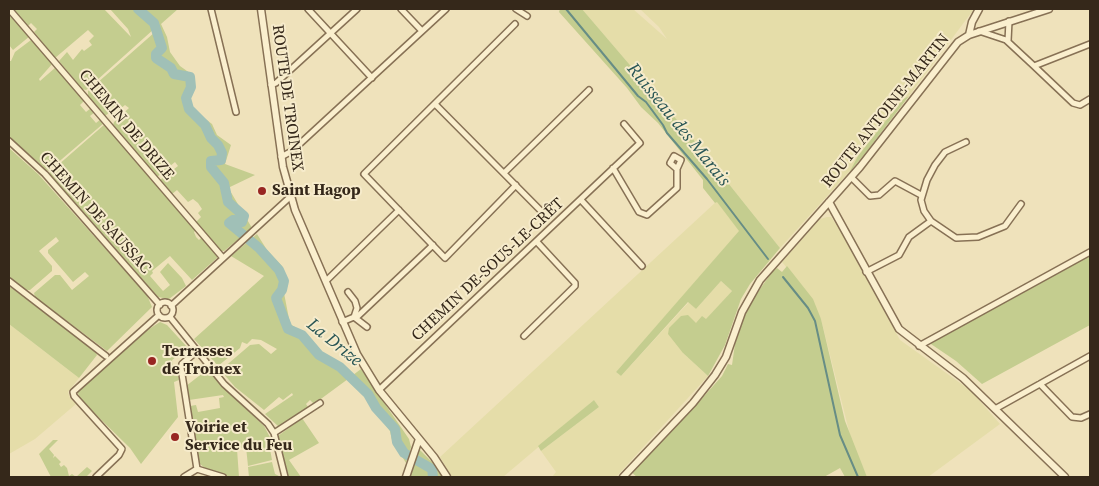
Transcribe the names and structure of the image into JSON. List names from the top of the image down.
{
  "streets": {
    "street": [
      "ROUTE DE TROINEX",
      "ROUTE ANTOINE-MARTIN",
      "CHEMIN DE DRIZE",
      "CHEMIN DE SAUSSAC",
      "CHEMIN DE-SOUS-LE-CRÊT"
    ]
  },
  "crossings": [
    ["ROUTE DE TROINEX", "CHEMIN DE-SOUS-LE-CRÊT"]
  ],
  "water": ["Ruisseau des Marais", "La Drize"],
  "places": ["Saint Hagop", "Terrasses de Troinex", "Voirie et Service du Feu"]
}
